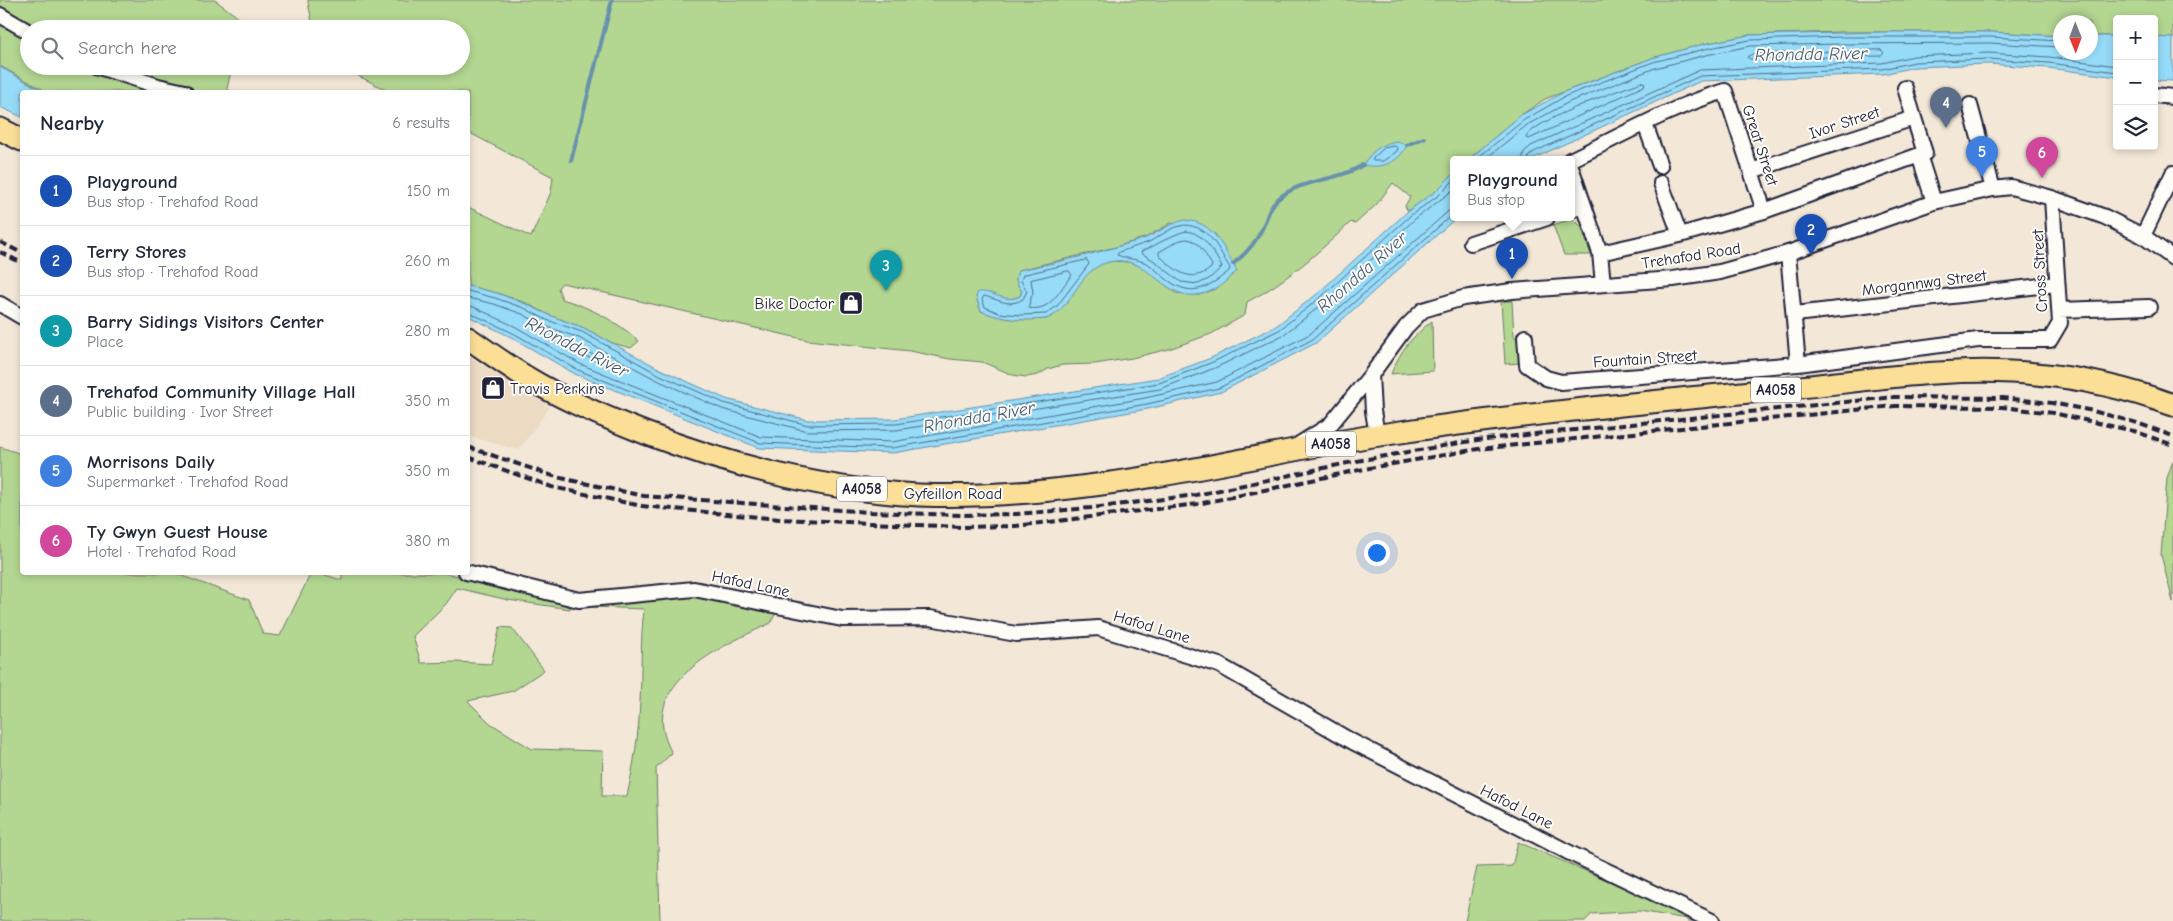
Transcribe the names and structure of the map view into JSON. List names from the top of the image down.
{
  "streets": {
    "main road": ["A4058", "Gyfeillon Road"],
    "street": [
      "Ivor Street",
      "Great Street",
      "Trehafod Road",
      "Cross Street",
      "Morgannwg Street",
      "Fountain Street",
      "Hafod Lane"
    ]
  },
  "crossings": [
    ["Ivor Street", "Great Street"],
    ["Trehafod Road", "Cross Street"],
    ["Trehafod Road", "Gyfeillon Road"],
    ["Cross Street", "Morgannwg Street"],
    ["Cross Street", "Fountain Street"],
    ["A4058", "Gyfeillon Road"]
  ],
  "water": ["Rhondda River"],
  "places": {
    "shop": ["Bike Doctor", "Travis Perkins"]
  },
  "north": "bottom",
  "page": {
    "map_buttons": ["+", "−"],
    "search": "Search here",
    "pins": [
      "4",
      "5",
      "6",
      "2",
      "1",
      "3"
    ],
    "heading": ["Nearby", "6 results"],
    "list": [
      {
        "mark": "1",
        "name": "Playground",
        "note": "Bus stop · Trehafod Road",
        "value": "150 m"
      },
      {
        "mark": "2",
        "name": "Terry Stores",
        "note": "Bus stop · Trehafod Road",
        "value": "260 m"
      },
      {
        "mark": "3",
        "name": "Barry Sidings Visitors Center",
        "note": "Place",
        "value": "280 m"
      },
      {
        "mark": "4",
        "name": "Trehafod Community Village Hall",
        "note": "Public building · Ivor Street",
        "value": "350 m"
      },
      {
        "mark": "5",
        "name": "Morrisons Daily",
        "note": "Supermarket · Trehafod Road",
        "value": "350 m"
      },
      {
        "mark": "6",
        "name": "Ty Gwyn Guest House",
        "note": "Hotel · Trehafod Road",
        "value": "380 m"
      }
    ],
    "popup": ["Playground", "Bus stop"]
  }
}
